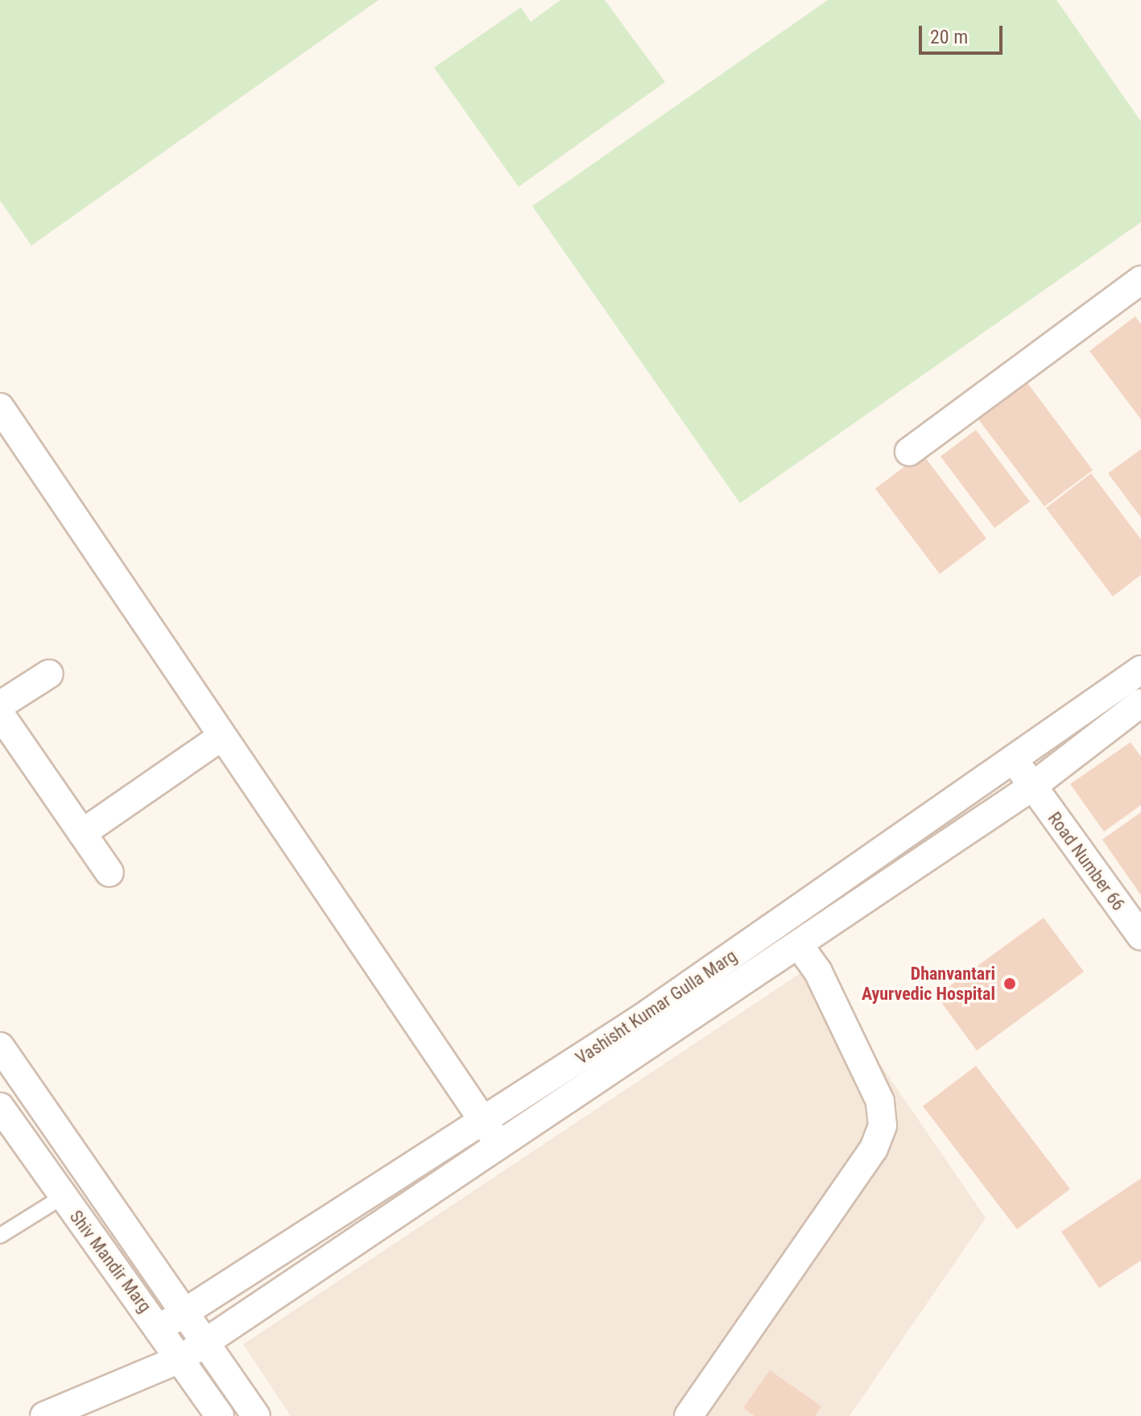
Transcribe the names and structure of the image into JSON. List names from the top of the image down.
{
  "streets": {
    "street": ["Road Number 66", "Vashisht Kumar Gulla Marg", "Shiv Mandir Marg"]
  },
  "crossings": [
    ["Road Number 66", "Vashisht Kumar Gulla Marg"],
    ["Vashisht Kumar Gulla Marg", "Shiv Mandir Marg"]
  ],
  "places": ["Dhanvantari Ayurvedic Hospital"],
  "scale_bar": "20 m"
}
